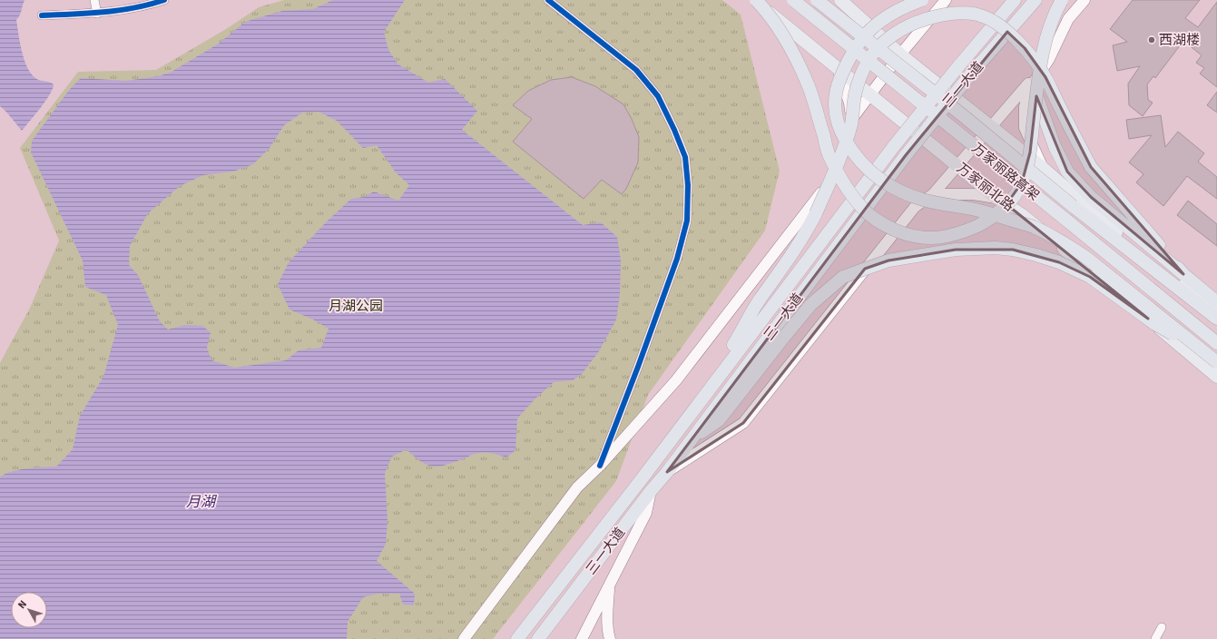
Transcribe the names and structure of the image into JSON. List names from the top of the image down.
{
  "streets": {
    "highway": ["三一大道", "万家丽路高架"],
    "main road": ["万家丽北路"]
  },
  "water": ["月湖"],
  "parks": ["月湖公园"],
  "places": ["西湖楼"],
  "north": "top left"
}
